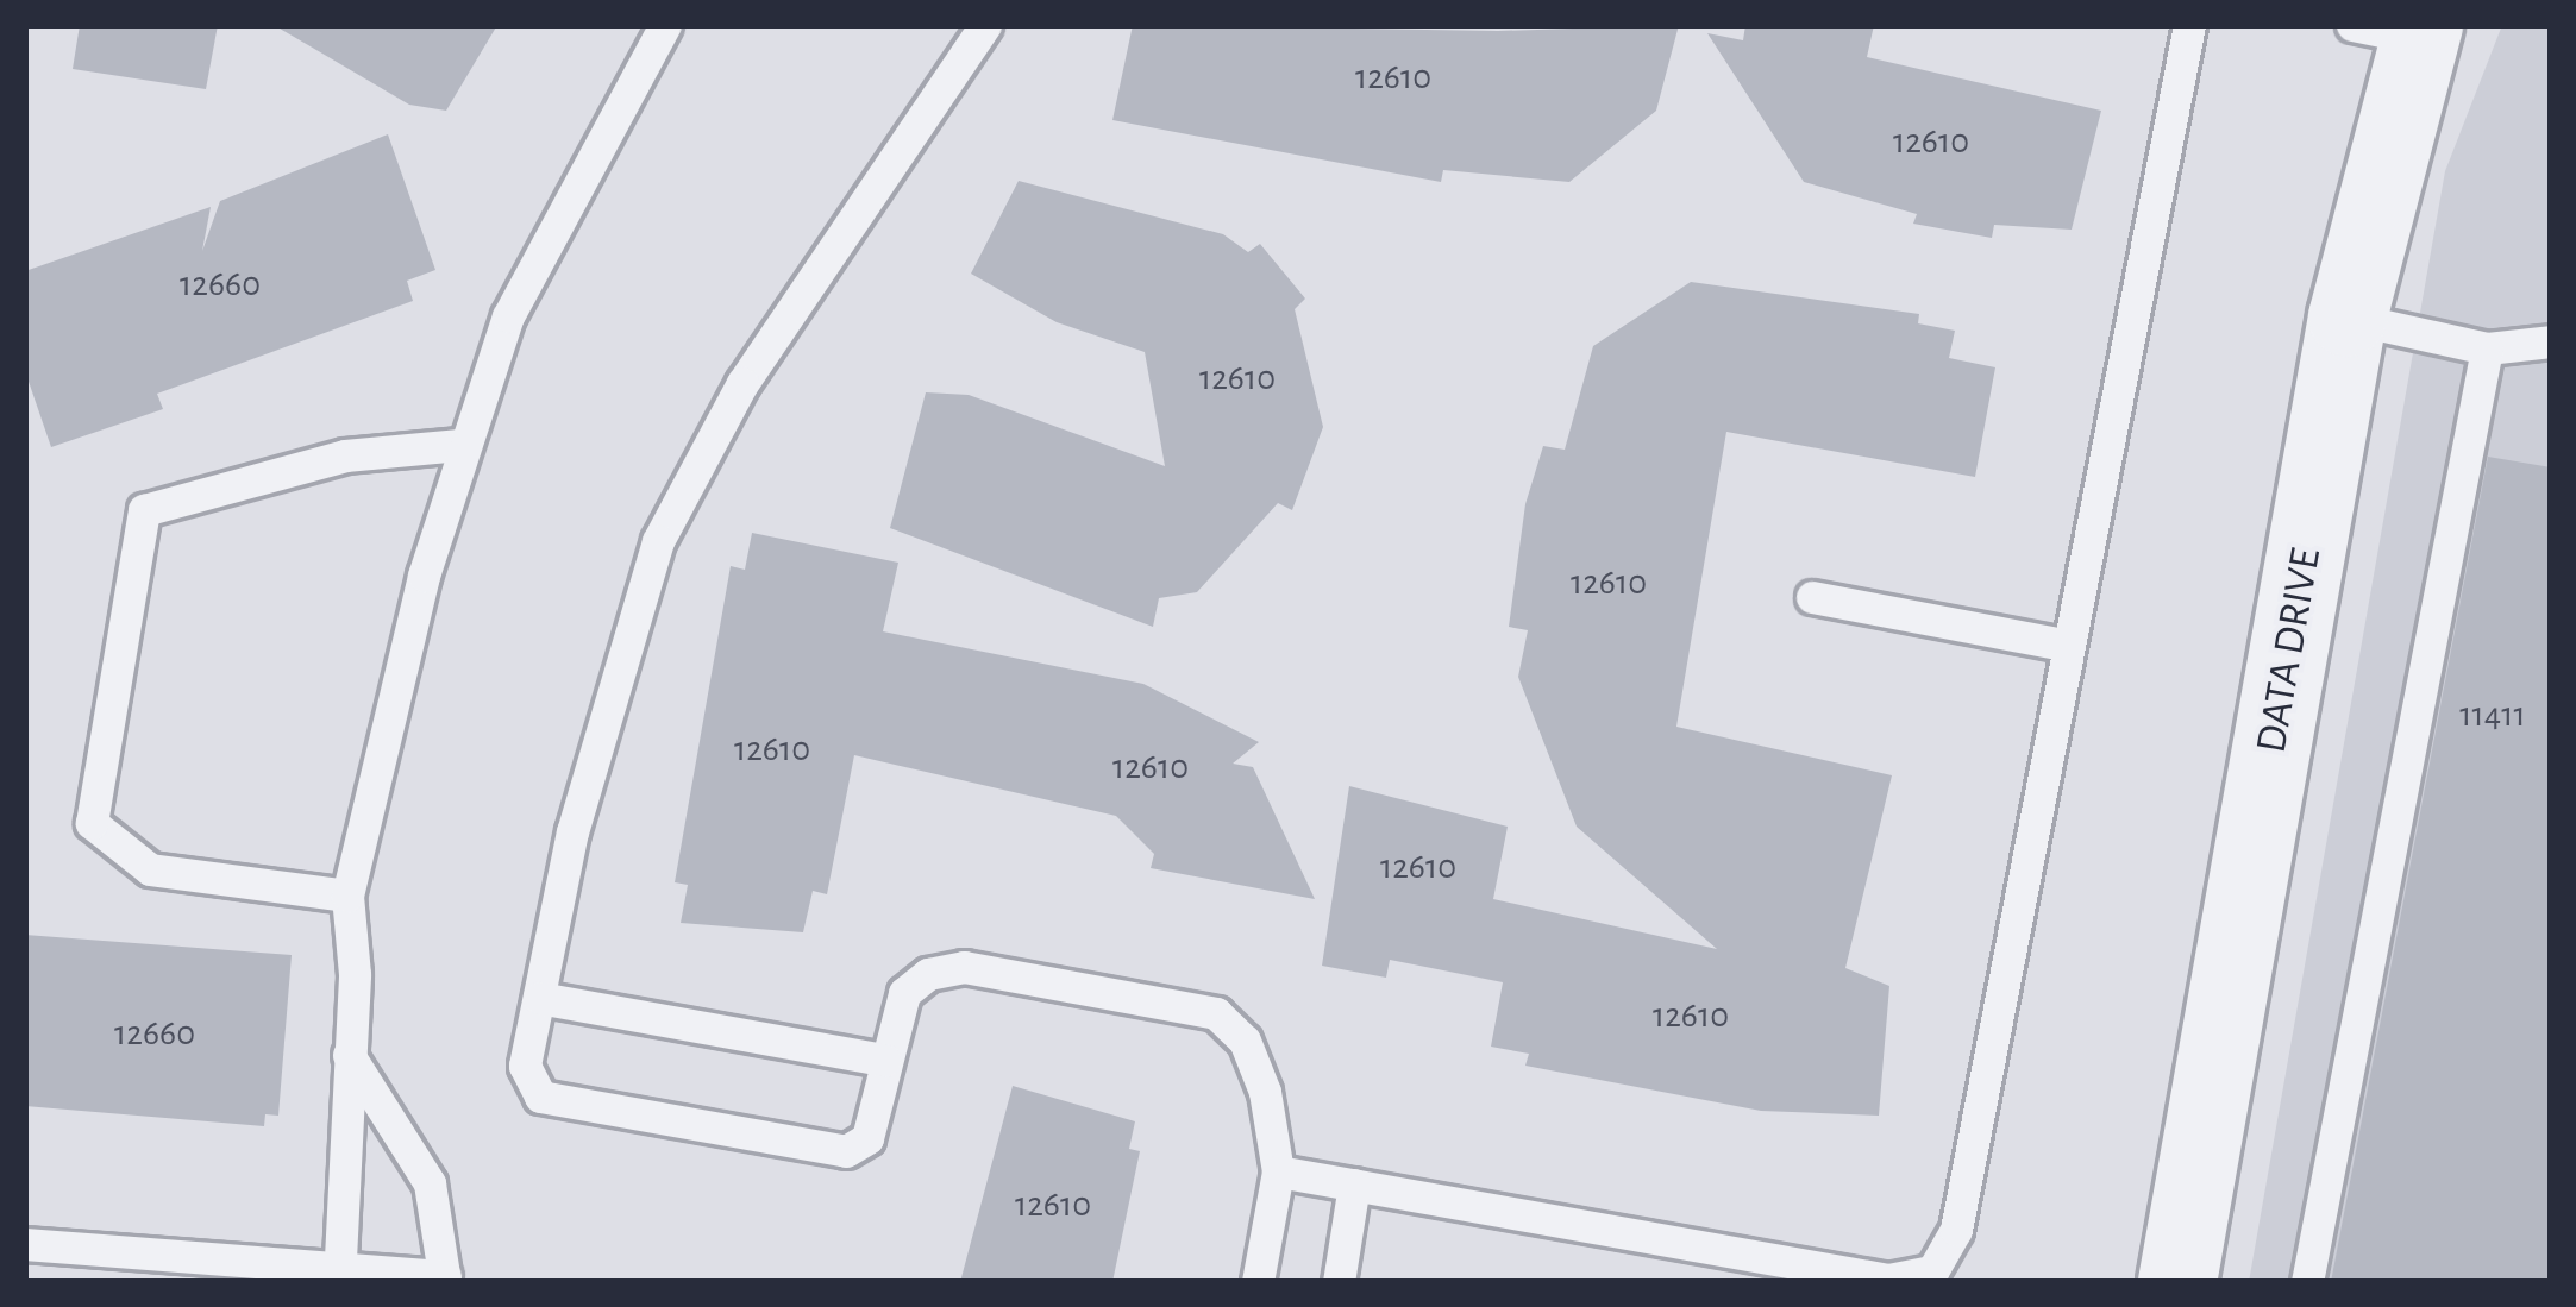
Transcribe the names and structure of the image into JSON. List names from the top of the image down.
{
  "streets": {
    "street": ["DATA DRIVE"]
  },
  "house_numbers": [
    "12610",
    "12610",
    "12660",
    "12610",
    "12610",
    "11411",
    "12610",
    "12610",
    "12610",
    "12610",
    "12660",
    "12610"
  ]
}
